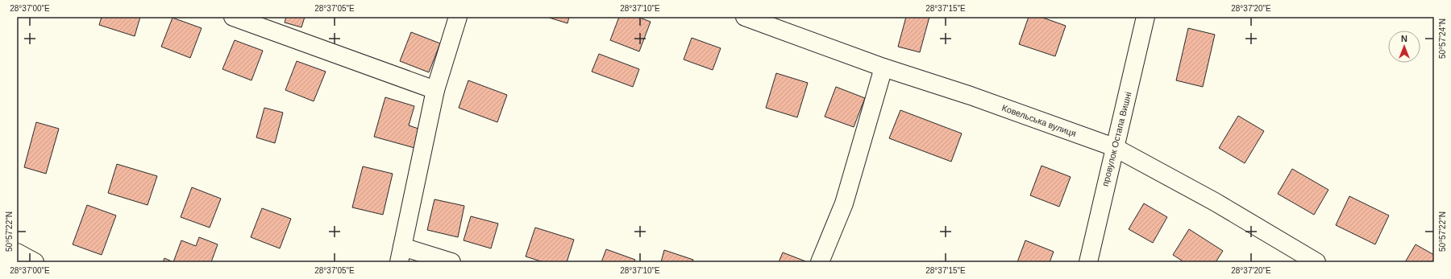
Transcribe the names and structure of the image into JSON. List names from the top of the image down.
{
  "streets": {
    "street": ["Ковельська вулиця", "провулок Остапа Вишні"]
  },
  "crossings": [
    ["Ковельська вулиця", "провулок Остапа Вишні"]
  ],
  "north": "top",
  "coordinates": [
    "28°37'00\"E",
    "28°37'05\"E",
    "28°37'10\"E",
    "28°37'15\"E",
    "28°37'20\"E",
    "50°57'24\"N",
    "50°57'22\"N"
  ]
}
